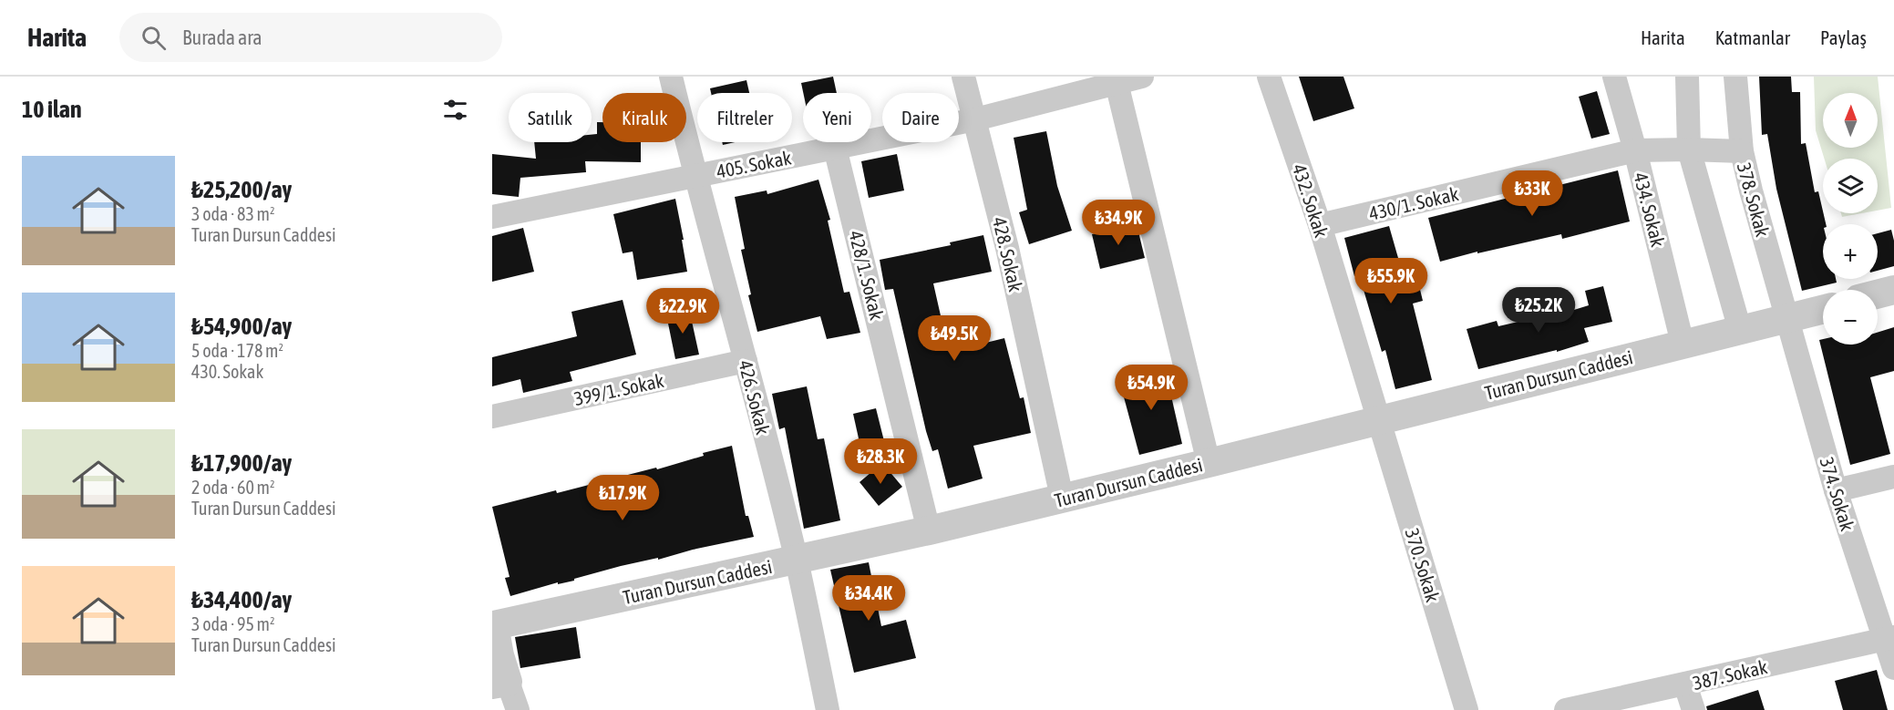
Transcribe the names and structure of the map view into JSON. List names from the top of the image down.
{
  "streets": {
    "street": [
      "405. Sokak",
      "378. Sokak",
      "432. Sokak",
      "430/1. Sokak",
      "434. Sokak",
      "428. Sokak",
      "428/1. Sokak",
      "Turan Dursun Caddesi",
      "399/1. Sokak",
      "426. Sokak",
      "374. Sokak",
      "370. Sokak",
      "387. Sokak"
    ]
  },
  "crossings": [
    ["405. Sokak", "428. Sokak"],
    ["405. Sokak", "428/1. Sokak"],
    ["405. Sokak", "426. Sokak"],
    ["378. Sokak", "430/1. Sokak"],
    ["378. Sokak", "Turan Dursun Caddesi"],
    ["378. Sokak", "374. Sokak"],
    ["432. Sokak", "430/1. Sokak"],
    ["432. Sokak", "Turan Dursun Caddesi"],
    ["432. Sokak", "370. Sokak"],
    ["430/1. Sokak", "434. Sokak"],
    ["434. Sokak", "Turan Dursun Caddesi"],
    ["428. Sokak", "Turan Dursun Caddesi"],
    ["428/1. Sokak", "Turan Dursun Caddesi"],
    ["Turan Dursun Caddesi", "426. Sokak"],
    ["Turan Dursun Caddesi", "374. Sokak"],
    ["Turan Dursun Caddesi", "370. Sokak"],
    ["399/1. Sokak", "426. Sokak"],
    ["374. Sokak", "387. Sokak"]
  ],
  "north": "top",
  "page": {
    "header": "Harita",
    "search": "Burada ara",
    "nav": ["Harita", "Katmanlar", "Paylaş"],
    "heading": "10 ilan",
    "map_buttons": ["+", "−"],
    "chip": [
      "Satılık",
      "Kiralık",
      "Filtreler",
      "Yeni",
      "Daire"
    ],
    "list": [
      {
        "name": "₺25,200/ay",
        "note": "3 oda · 83 m² · Turan Dursun Caddesi"
      },
      {
        "name": "₺54,900/ay",
        "note": "5 oda · 178 m² · 430. Sokak"
      },
      {
        "name": "₺17,900/ay",
        "note": "2 oda · 60 m² · Turan Dursun Caddesi"
      },
      {
        "name": "₺34,400/ay",
        "note": "3 oda · 95 m² · Turan Dursun Caddesi"
      }
    ],
    "price": [
      "₺33K",
      "₺34.9K",
      "₺55.9K",
      "₺25.2K",
      "₺22.9K",
      "₺49.5K",
      "₺54.9K",
      "₺28.3K",
      "₺17.9K",
      "₺34.4K"
    ]
  }
}
